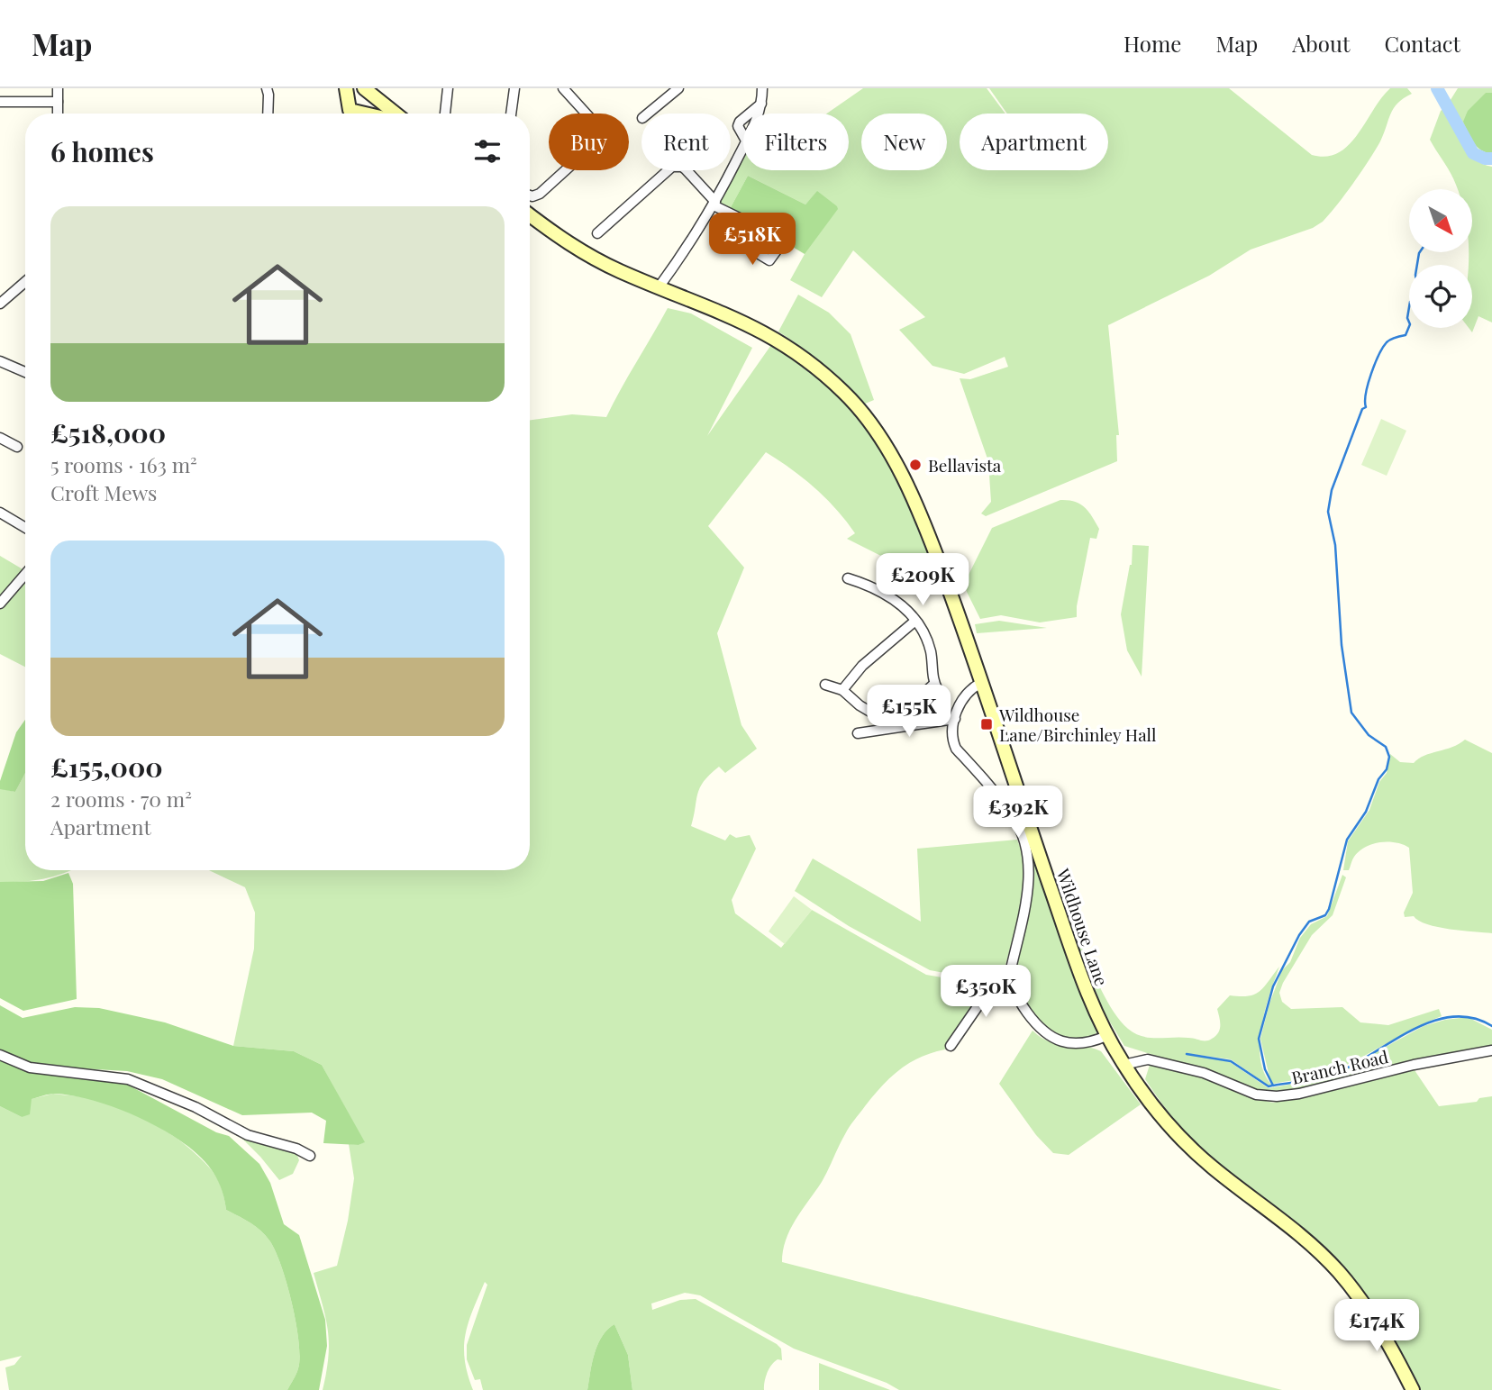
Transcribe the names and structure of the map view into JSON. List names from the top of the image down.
{
  "streets": {
    "main road": ["Wildhouse Lane"],
    "street": ["Branch Road"]
  },
  "crossings": [
    ["Wildhouse Lane", "Branch Road"]
  ],
  "places": {
    "other": ["Bellavista"],
    "transit": ["Wildhouse Lane/Birchinley Hall"]
  },
  "north": "bottom right",
  "page": {
    "header": "Map",
    "nav": [
      "Home",
      "Map",
      "About",
      "Contact"
    ],
    "chip": [
      "Buy",
      "Rent",
      "Filters",
      "New",
      "Apartment"
    ],
    "heading": "6 homes",
    "list": [
      {
        "name": "£518,000",
        "note": "5 rooms · 163 m² · Croft Mews"
      },
      {
        "name": "£155,000",
        "note": "2 rooms · 70 m² · Apartment"
      }
    ],
    "price": [
      "£518K",
      "£209K",
      "£155K",
      "£392K",
      "£350K",
      "£174K"
    ]
  }
}
